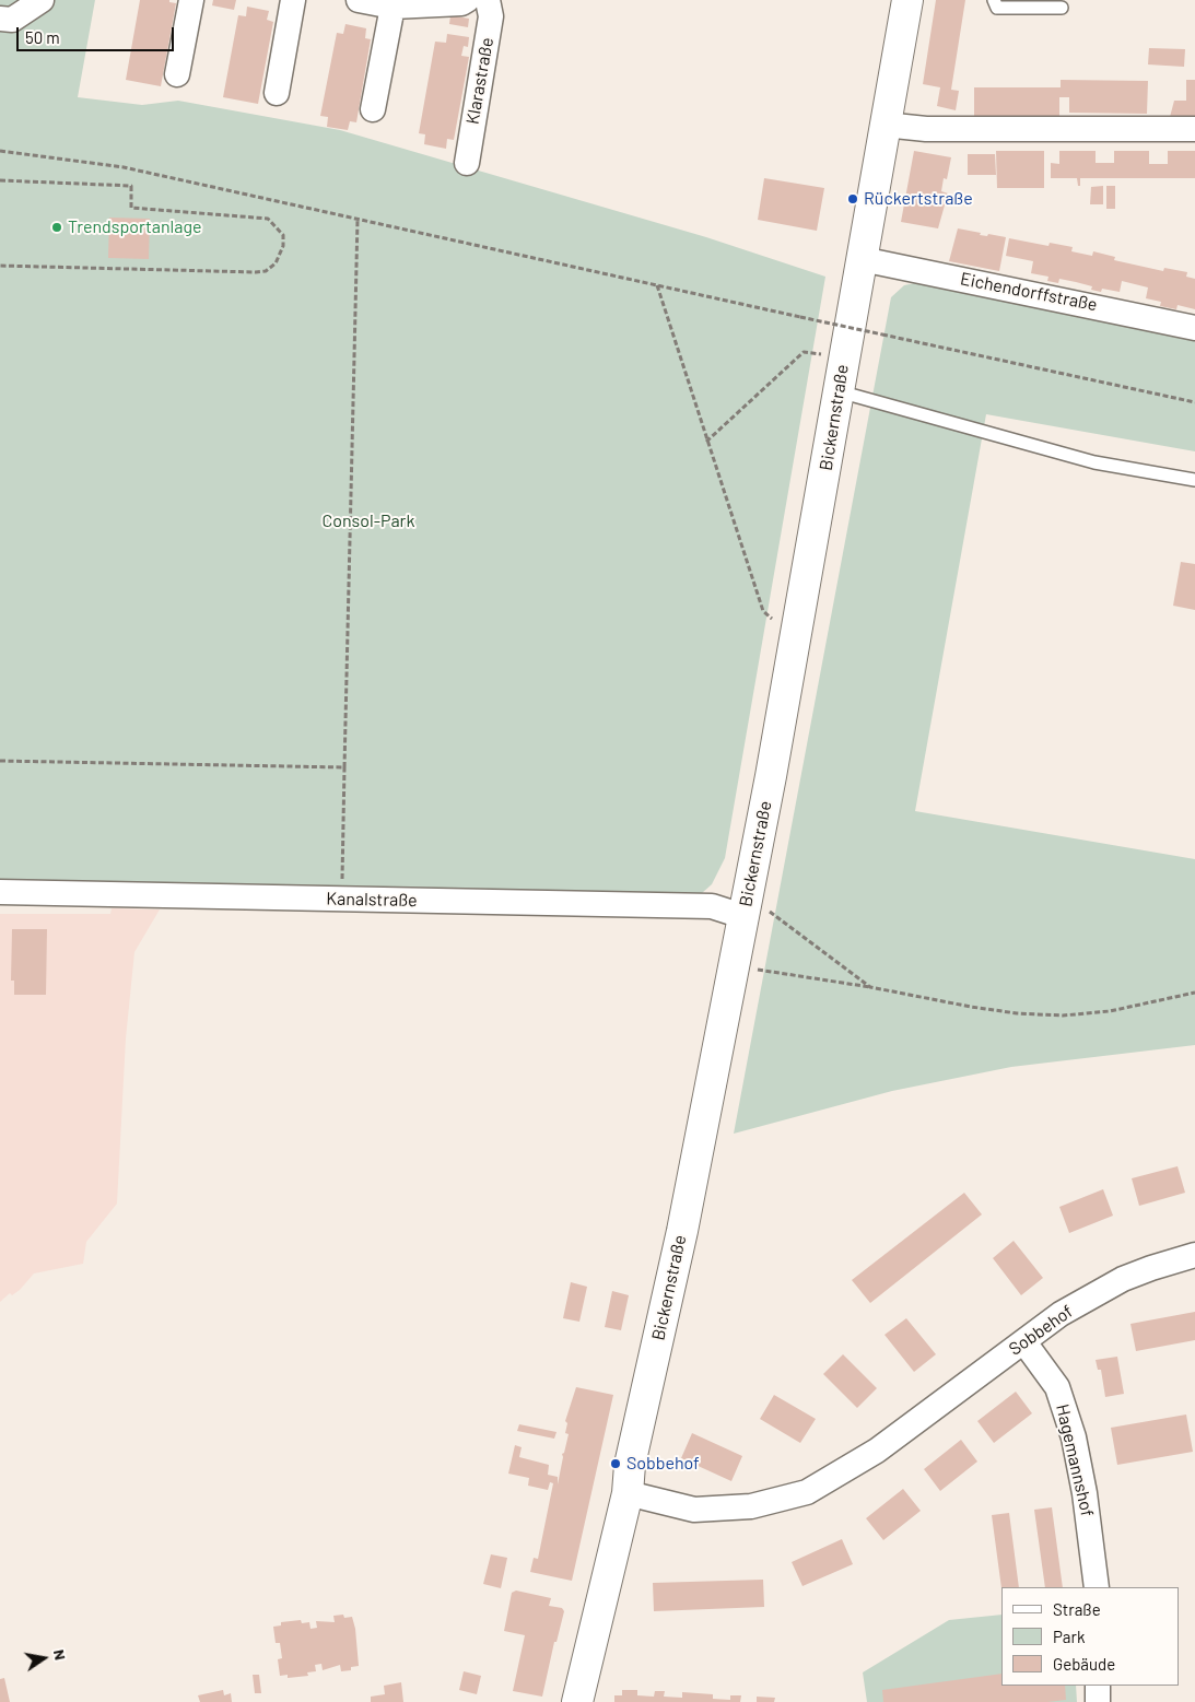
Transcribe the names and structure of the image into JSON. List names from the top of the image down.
{
  "streets": {
    "street": [
      "Klarastraße",
      "Eichendorffstraße",
      "Bickernstraße",
      "Kanalstraße",
      "Sobbehof",
      "Hagemannshof"
    ]
  },
  "crossings": [
    ["Eichendorffstraße", "Bickernstraße"],
    ["Bickernstraße", "Kanalstraße"],
    ["Bickernstraße", "Sobbehof"],
    ["Sobbehof", "Hagemannshof"]
  ],
  "parks": ["Consol-Park"],
  "places": ["Rückertstraße", "Trendsportanlage", "Sobbehof"],
  "legend": ["Straße", "Park", "Gebäude"],
  "scale_bar": "50 m",
  "north": "right"
}
